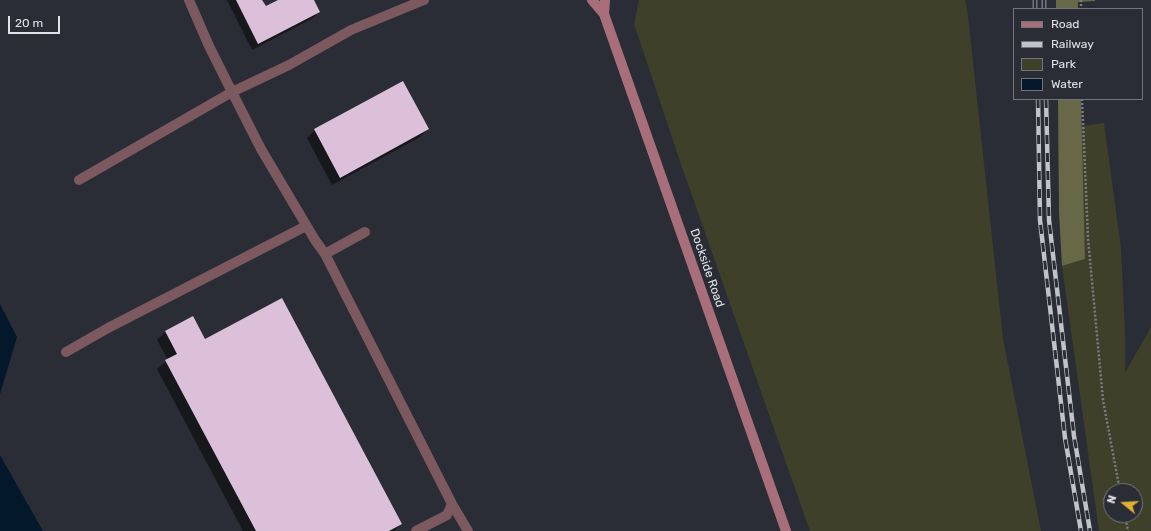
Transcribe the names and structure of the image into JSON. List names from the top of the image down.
{
  "streets": {
    "main road": ["Dockside Road"]
  },
  "legend": [
    "Road",
    "Railway",
    "Park",
    "Water"
  ],
  "scale_bar": "20 m",
  "north": "left"
}
